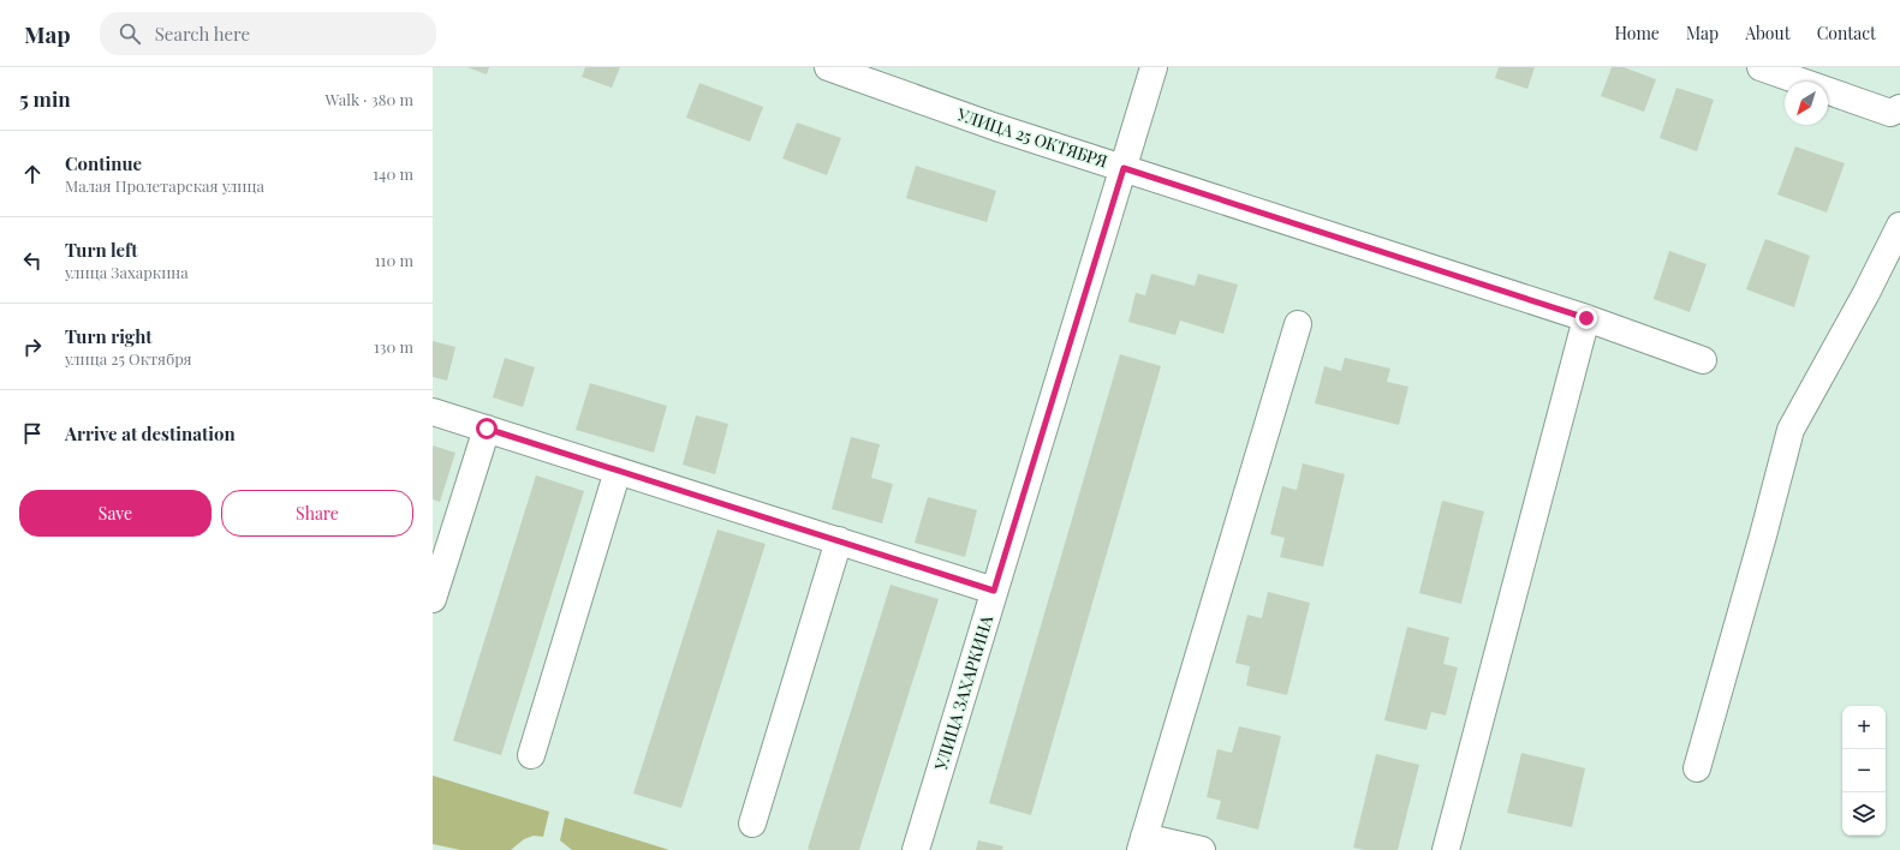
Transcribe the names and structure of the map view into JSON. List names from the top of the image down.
{
  "streets": {
    "street": ["УЛИЦА 25 ОКТЯБРЯ", "УЛИЦА ЗАХАРКИНА"]
  },
  "crossings": [
    ["УЛИЦА 25 ОКТЯБРЯ", "УЛИЦА ЗАХАРКИНА"]
  ],
  "north": "bottom left",
  "page": {
    "header": "Map",
    "search": "Search here",
    "nav": [
      "Home",
      "Map",
      "About",
      "Contact"
    ],
    "heading": ["5 min", "Walk · 380 m"],
    "list": [
      ["Continue", "Малая Пролетарская улица", "140 m"],
      ["Turn left", "улица Захаркина", "110 m"],
      ["Turn right", "улица 25 Октября", "130 m"],
      "Arrive at destination"
    ],
    "buttons": ["Save", "Share"],
    "map_buttons": ["+", "−"]
  }
}
